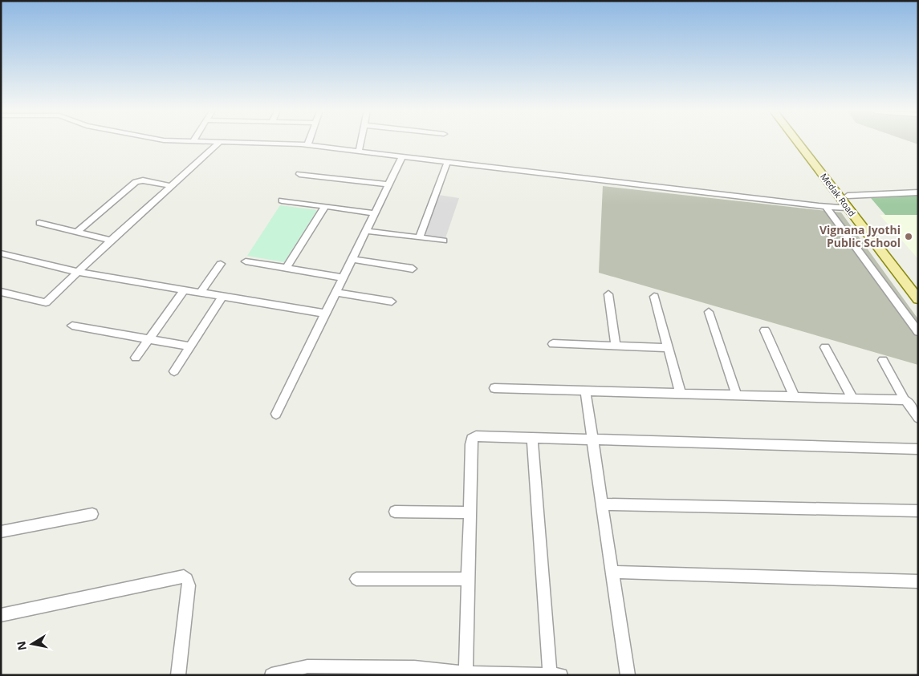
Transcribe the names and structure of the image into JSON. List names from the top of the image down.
{
  "streets": {
    "main road": ["Medak Road"]
  },
  "places": ["Vignana Jyothi Public School"],
  "north": "left"
}
